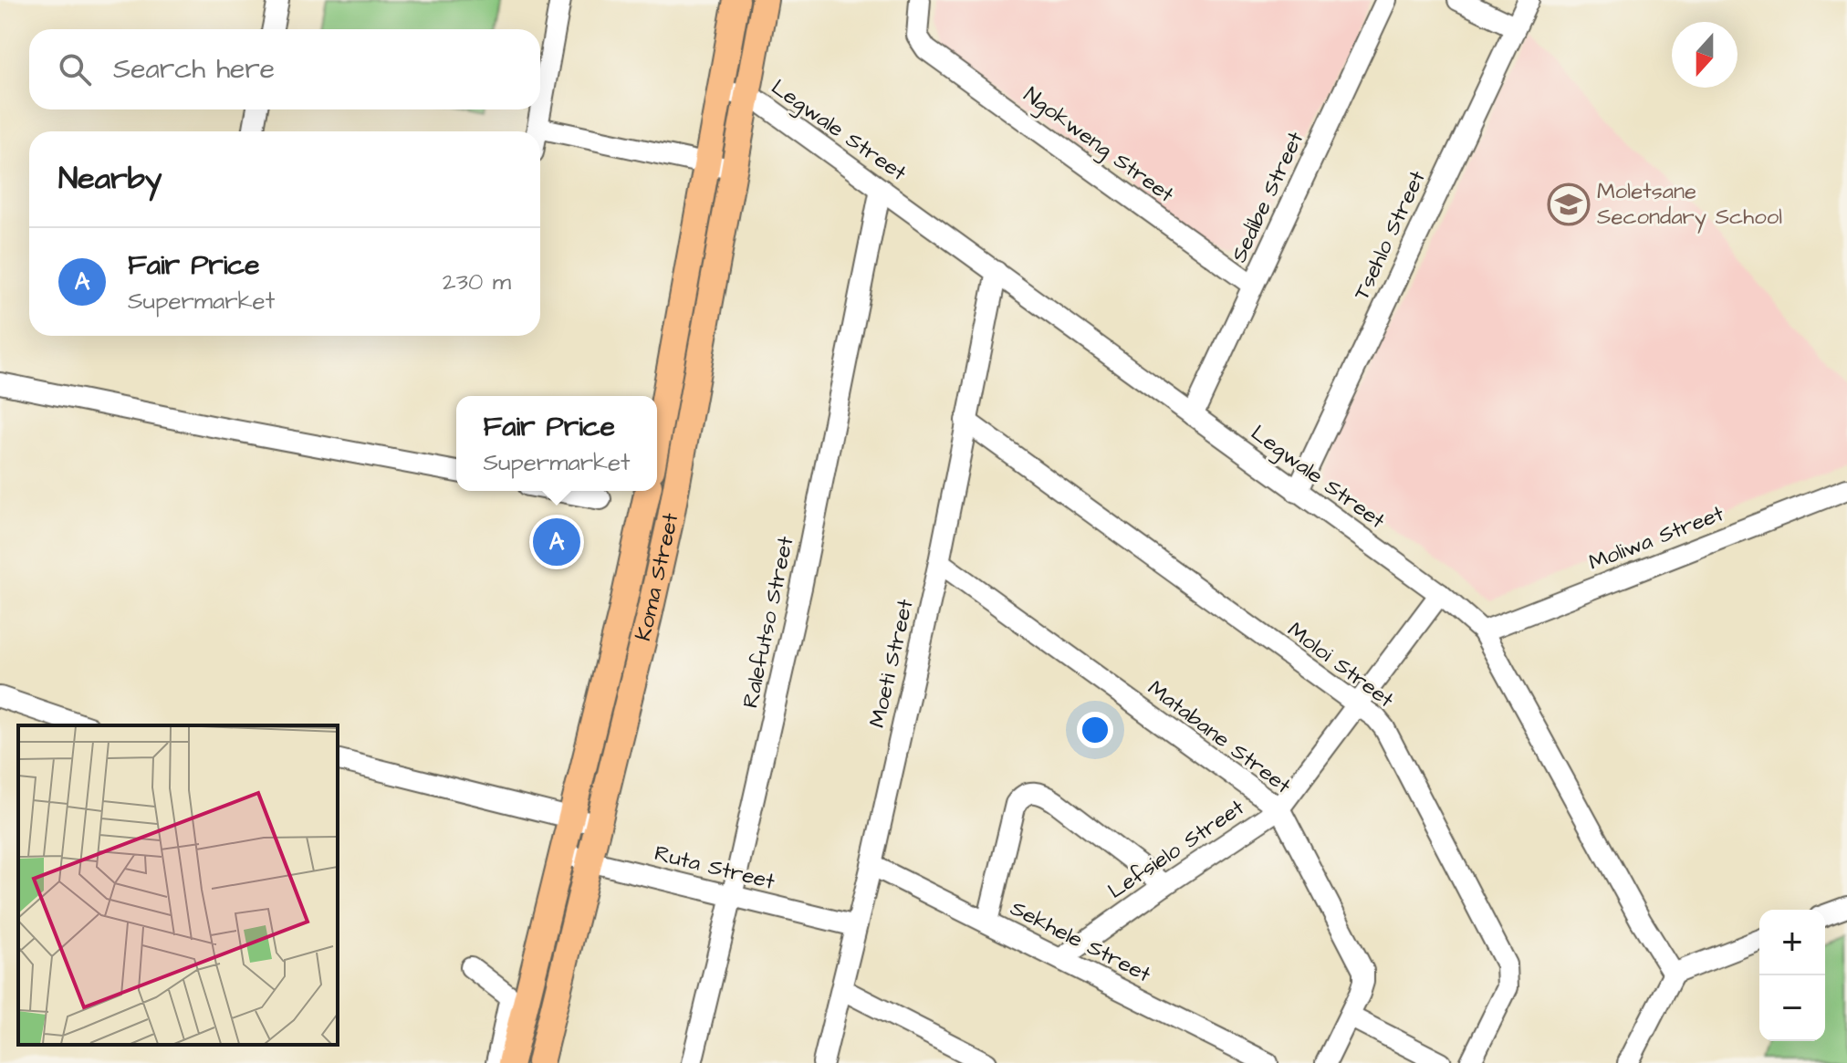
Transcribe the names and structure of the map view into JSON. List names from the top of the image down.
{
  "streets": {
    "main road": ["Koma Street"],
    "street": [
      "Legwale Street",
      "Ngokweng Street",
      "Sedibe Street",
      "Tsehlo Street",
      "Moliwa Street",
      "Ralefutso Street",
      "Moeti Street",
      "Moloi Street",
      "Matabane Street",
      "Lefsielo Street",
      "Ruta Street",
      "Sekhele Street"
    ]
  },
  "crossings": [
    ["Legwale Street", "Sedibe Street"],
    ["Legwale Street", "Tsehlo Street"],
    ["Legwale Street", "Moliwa Street"],
    ["Legwale Street", "Koma Street"],
    ["Legwale Street", "Ralefutso Street"],
    ["Legwale Street", "Moeti Street"],
    ["Legwale Street", "Lefsielo Street"],
    ["Ngokweng Street", "Sedibe Street"],
    ["Koma Street", "Ruta Street"],
    ["Ralefutso Street", "Ruta Street"],
    ["Moeti Street", "Moloi Street"],
    ["Moeti Street", "Matabane Street"],
    ["Moeti Street", "Ruta Street"],
    ["Moeti Street", "Sekhele Street"],
    ["Moloi Street", "Lefsielo Street"],
    ["Matabane Street", "Lefsielo Street"],
    ["Lefsielo Street", "Sekhele Street"]
  ],
  "places": {
    "school or university": ["Moletsane Secondary School"]
  },
  "north": "bottom",
  "page": {
    "search": "Search here",
    "heading": "Nearby",
    "list": [
      {
        "mark": "A",
        "name": "Fair Price",
        "note": "Supermarket",
        "value": "230 m"
      }
    ],
    "popup": ["Fair Price", "Supermarket"],
    "pins": "A",
    "map_buttons": ["+", "−"]
  }
}
